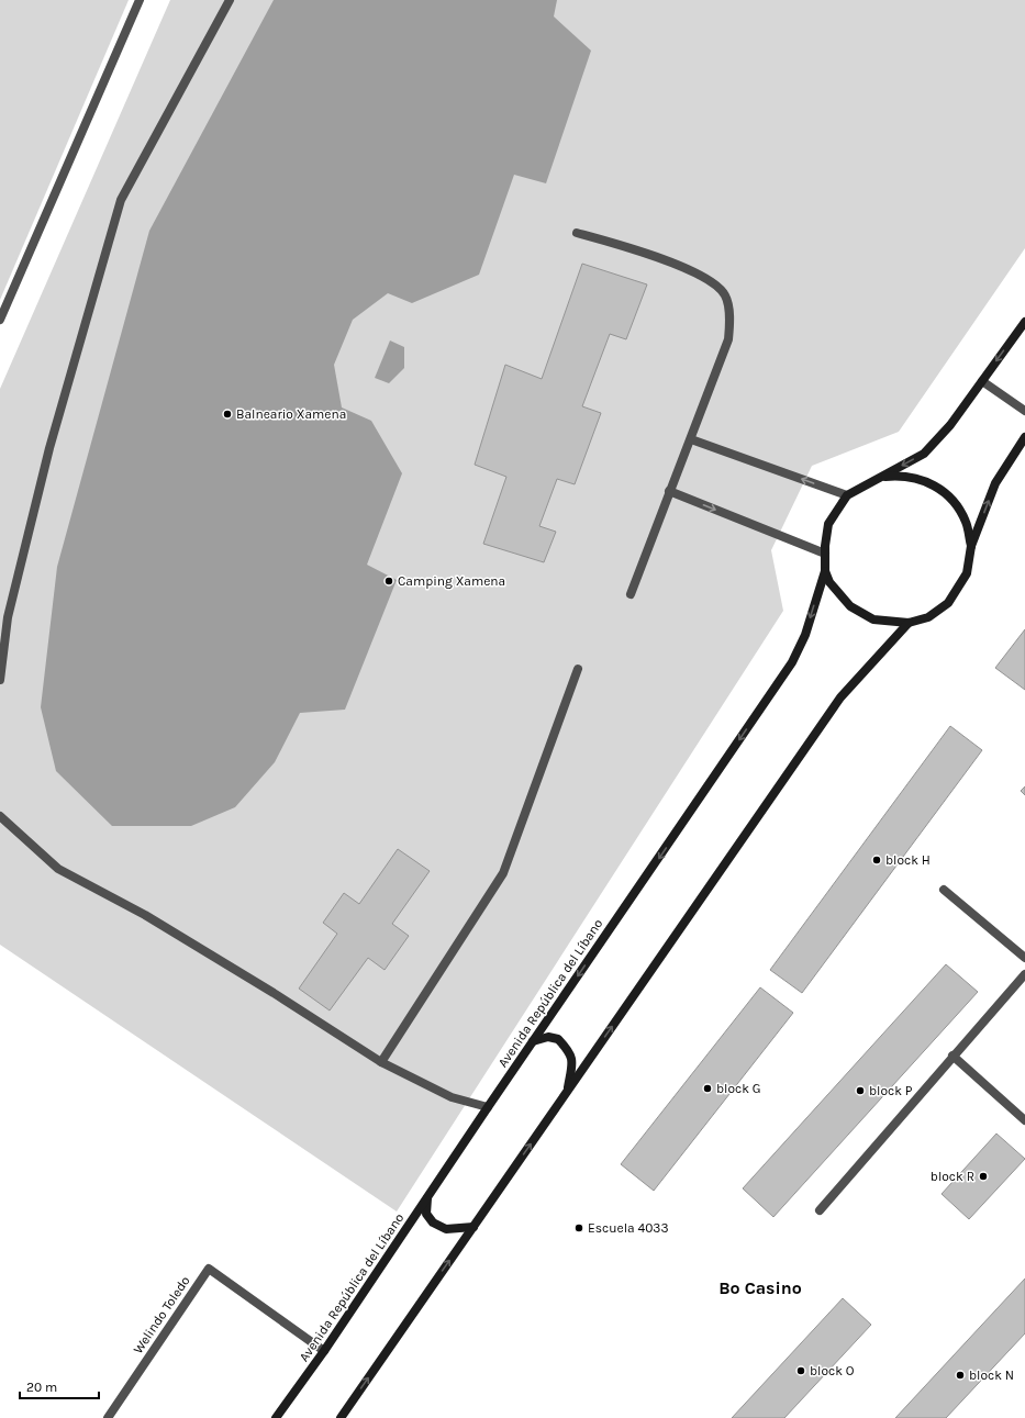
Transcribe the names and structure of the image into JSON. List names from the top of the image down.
{
  "streets": {
    "street": ["Avenida República del Líbano", "Welindo Toledo"]
  },
  "crossings": [
    ["Avenida República del Líbano", "Welindo Toledo"]
  ],
  "districts": ["Bº Casino"],
  "places": [
    "Balneario Xamena",
    "Camping Xamena",
    "block H",
    "block G",
    "block P",
    "block R",
    "Escuela 4033",
    "block O",
    "block N"
  ],
  "scale_bar": "20 m"
}
